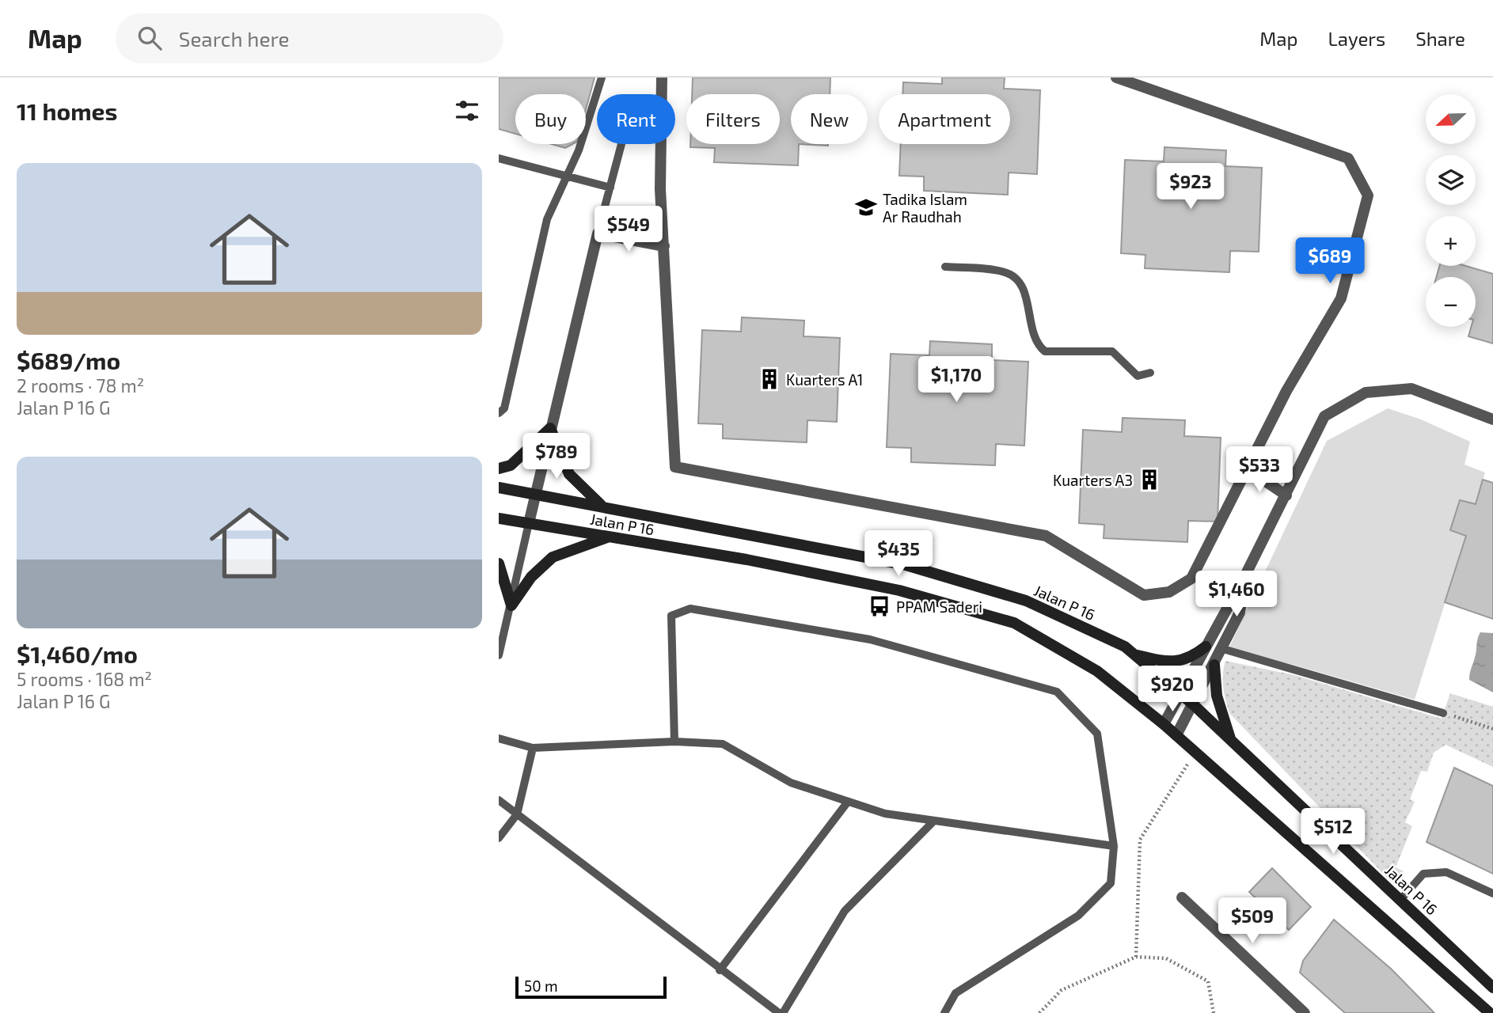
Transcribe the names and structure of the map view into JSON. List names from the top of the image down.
{
  "streets": {
    "street": ["Jalan P 16"]
  },
  "places": {
    "school or university": ["Tadika Islam Ar Raudhah"],
    "building": ["Kuarters A1", "Kuarters A3"],
    "bus stop": ["PPAM Saderi"]
  },
  "scale_bar": "50 m",
  "north": "left",
  "page": {
    "header": "Map",
    "search": "Search here",
    "nav": ["Map", "Layers", "Share"],
    "heading": "11 homes",
    "map_buttons": ["+", "−"],
    "chip": [
      "Buy",
      "Rent",
      "Filters",
      "New",
      "Apartment"
    ],
    "list": [
      {
        "name": "$689/mo",
        "note": "2 rooms · 78 m² · Jalan P 16 G"
      },
      {
        "name": "$1,460/mo",
        "note": "5 rooms · 168 m² · Jalan P 16 G"
      }
    ],
    "price": [
      "$923",
      "$549",
      "$689",
      "$1,170",
      "$789",
      "$533",
      "$435",
      "$1,460",
      "$920",
      "$512",
      "$509"
    ],
    "scale": "50 m"
  }
}
